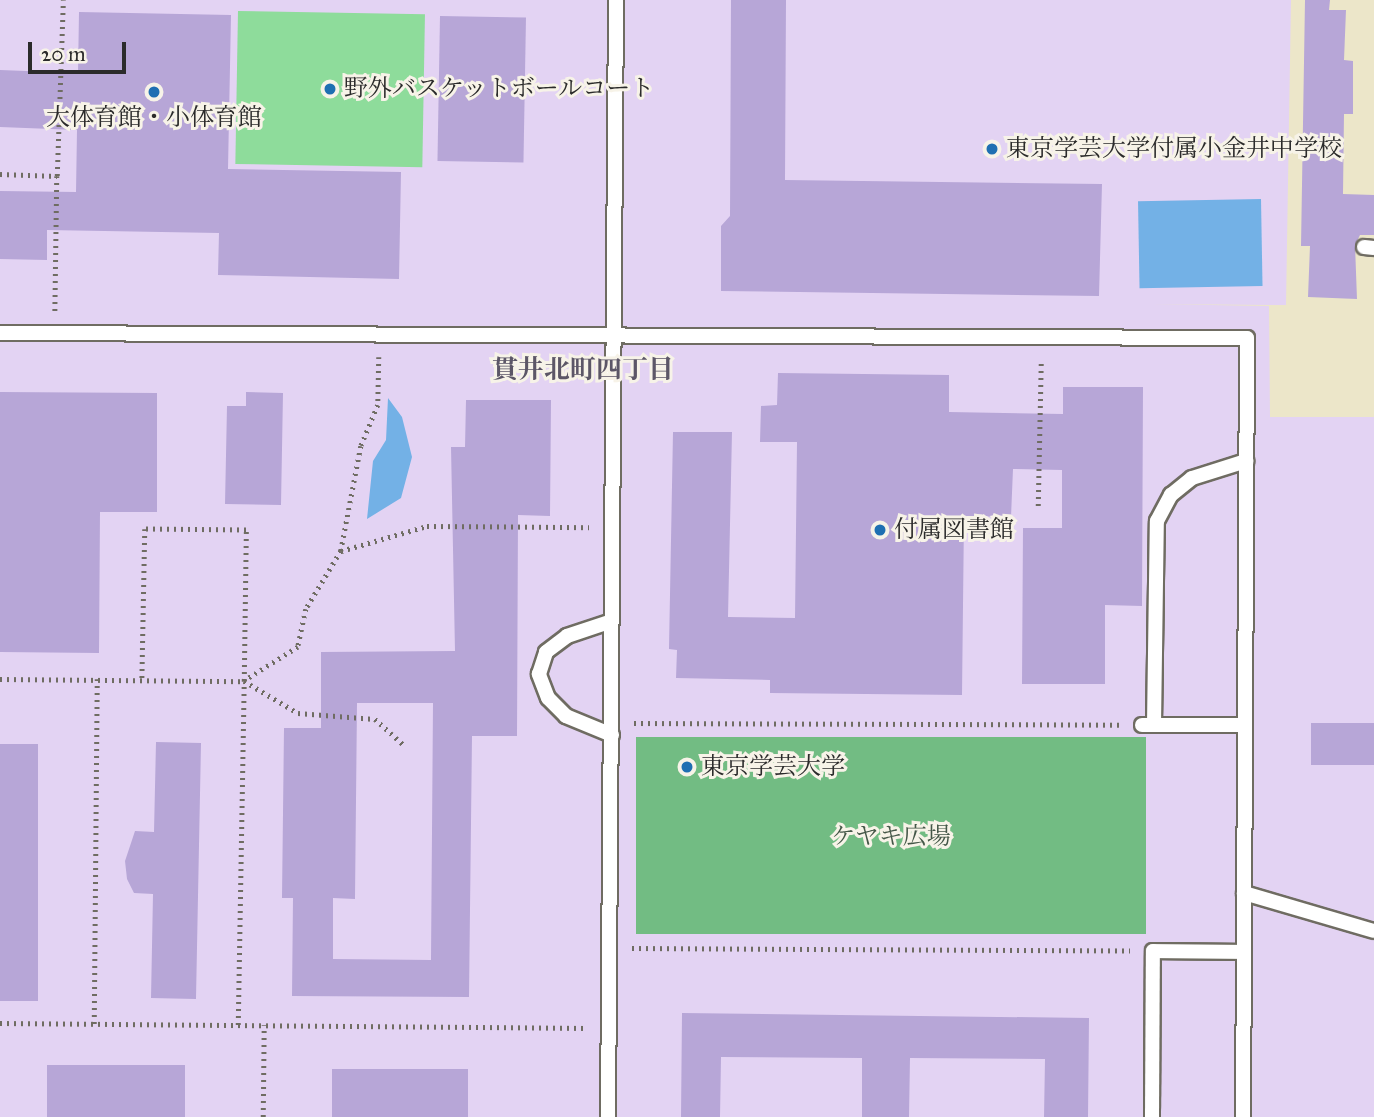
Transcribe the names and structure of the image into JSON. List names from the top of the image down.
{
  "districts": ["貫井北町四丁目"],
  "parks": ["ケヤキ広場"],
  "places": [
    "野外バスケットボールコート",
    "大体育館・小体育館",
    "東京学芸大学付属小金井中学校",
    "付属図書館",
    "東京学芸大学"
  ],
  "scale_bar": "20 m"
}
